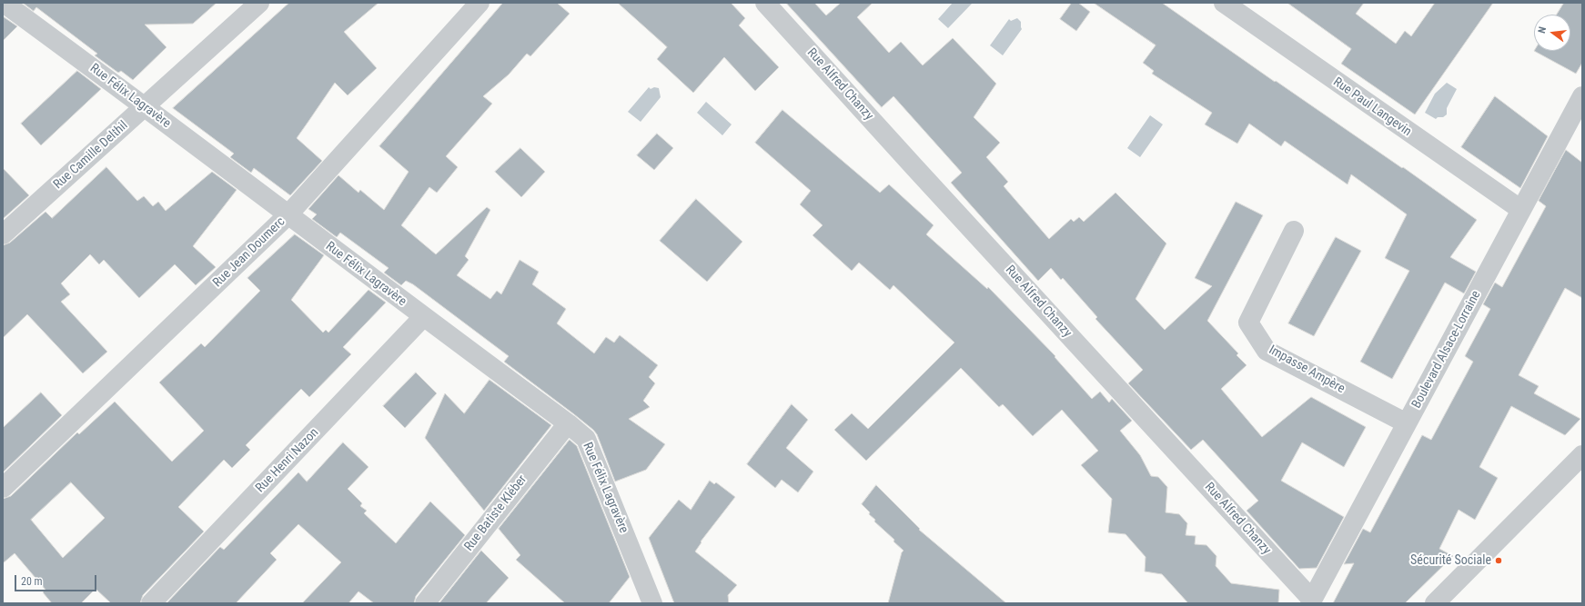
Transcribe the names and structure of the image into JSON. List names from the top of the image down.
{
  "streets": {
    "street": [
      "Rue Alfred Chanzy",
      "Rue Félix Lagravère",
      "Rue Paul Langevin",
      "Rue Camille Delthil",
      "Rue Jean Doumerc",
      "Boulevard Alsace-Lorraine",
      "Impasse Ampère",
      "Rue Henri Nazon",
      "Rue Batiste Kléber"
    ]
  },
  "crossings": [
    ["Rue Alfred Chanzy", "Boulevard Alsace-Lorraine"],
    ["Rue Félix Lagravère", "Rue Camille Delthil"],
    ["Rue Félix Lagravère", "Rue Jean Doumerc"],
    ["Rue Félix Lagravère", "Rue Henri Nazon"],
    ["Rue Félix Lagravère", "Rue Batiste Kléber"],
    ["Rue Paul Langevin", "Boulevard Alsace-Lorraine"],
    ["Boulevard Alsace-Lorraine", "Impasse Ampère"]
  ],
  "places": ["Sécurité Sociale"],
  "scale_bar": "20 m",
  "north": "left"
}
